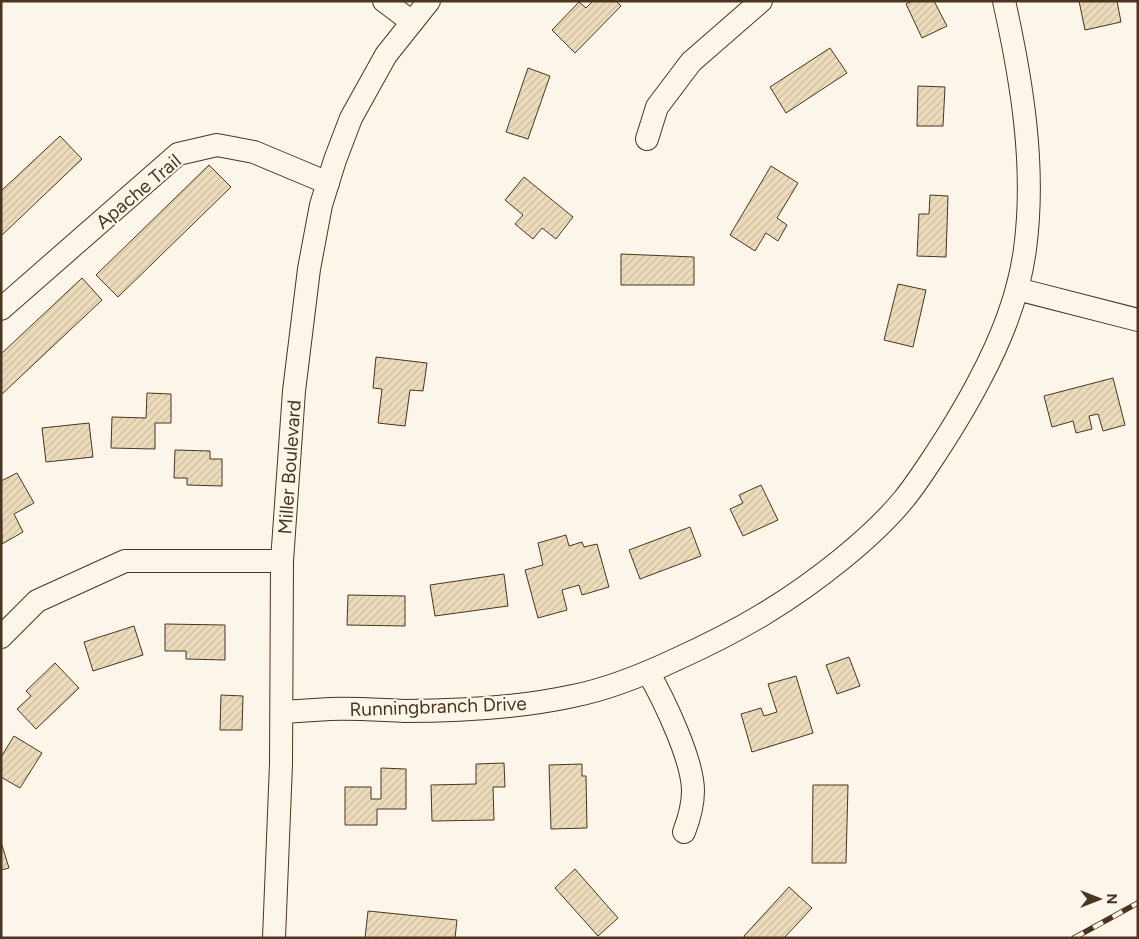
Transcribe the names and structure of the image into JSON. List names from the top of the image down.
{
  "streets": {
    "street": ["Apache Trail", "Miller Boulevard", "Runningbranch Drive"]
  },
  "crossings": [
    ["Apache Trail", "Miller Boulevard"],
    ["Miller Boulevard", "Runningbranch Drive"]
  ],
  "north": "right"
}
